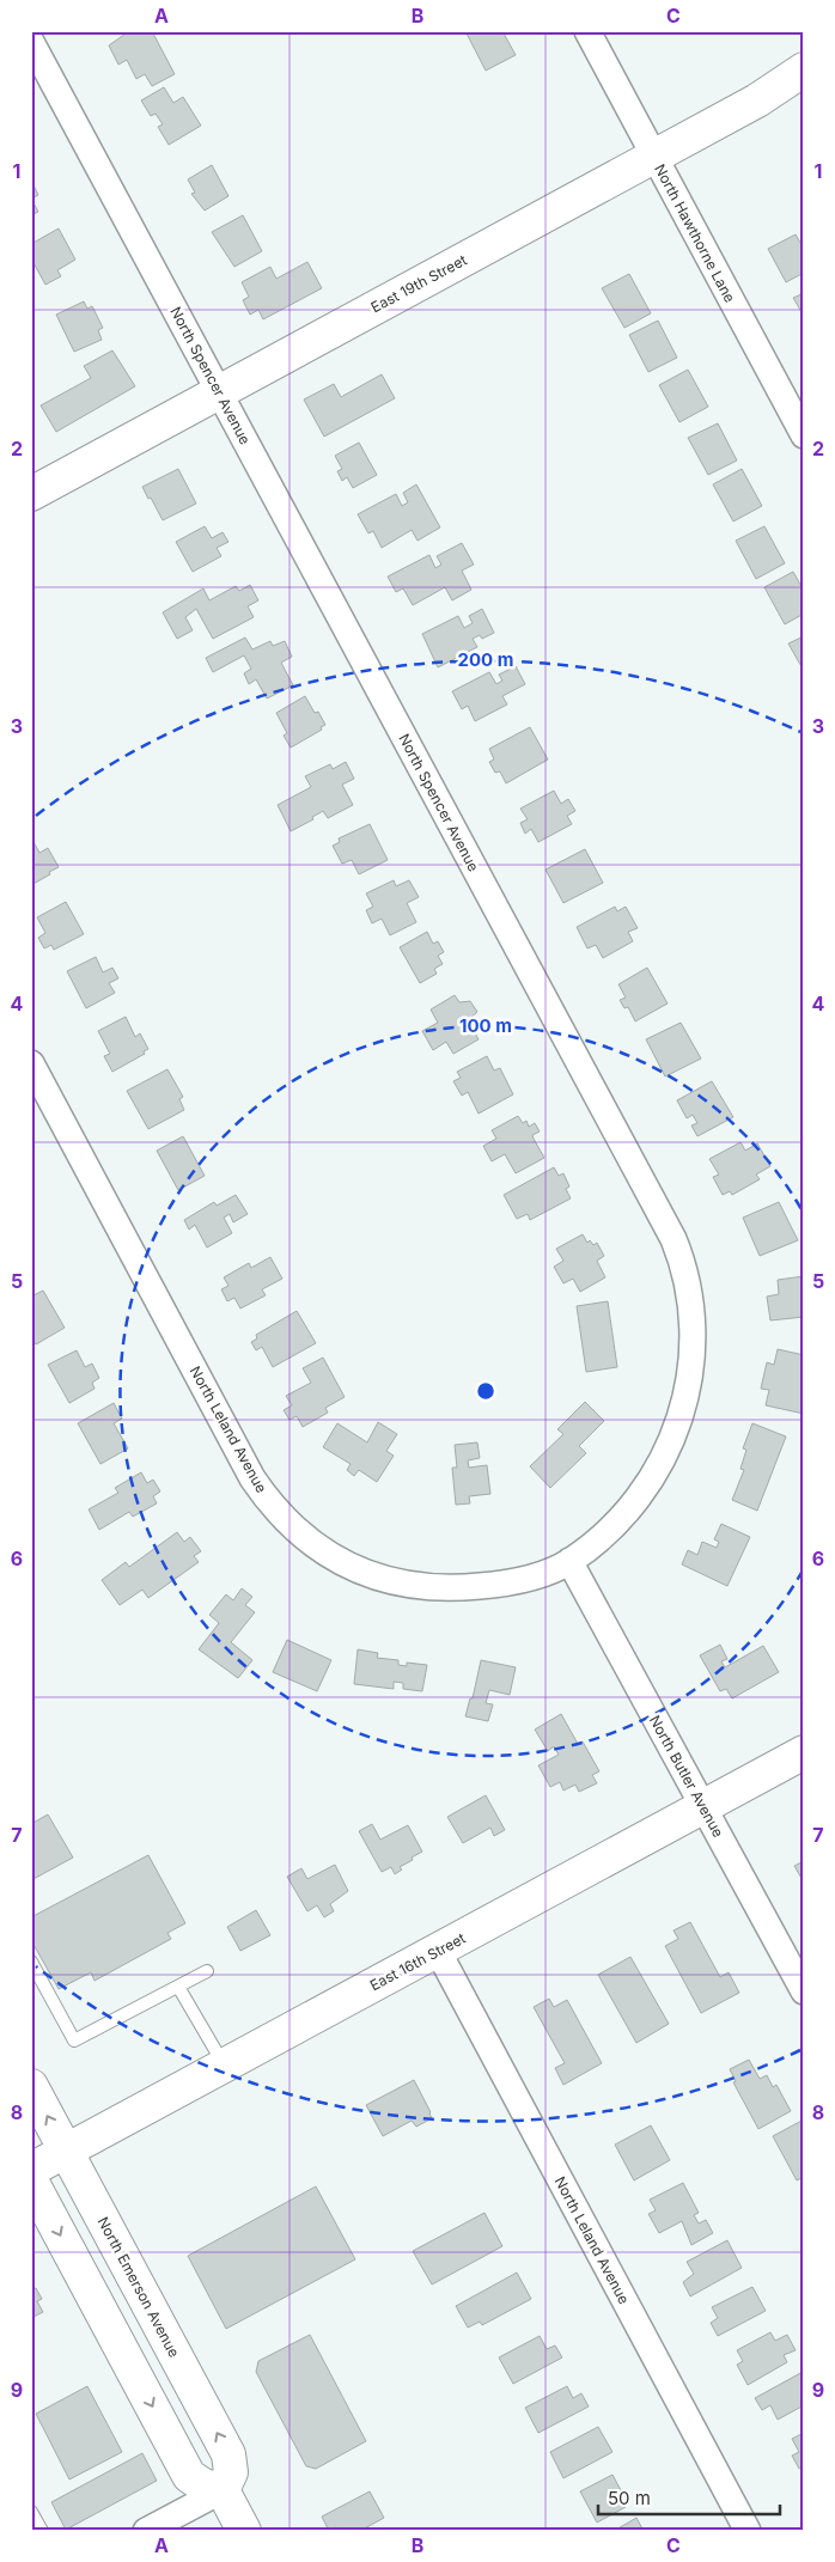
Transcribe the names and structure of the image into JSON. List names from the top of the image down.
{
  "streets": {
    "main road": ["East 19th Street", "East 16th Street", "North Emerson Avenue"],
    "street": [
      "North Hawthorne Lane",
      "North Spencer Avenue",
      "North Leland Avenue",
      "North Butler Avenue"
    ]
  },
  "crossings": [
    ["North Hawthorne Lane", "East 19th Street"],
    ["East 19th Street", "North Spencer Avenue"],
    ["North Spencer Avenue", "North Leland Avenue"],
    ["North Spencer Avenue", "North Butler Avenue"],
    ["North Leland Avenue", "North Butler Avenue"],
    ["North Leland Avenue", "East 16th Street"],
    ["North Butler Avenue", "East 16th Street"],
    ["East 16th Street", "North Emerson Avenue"]
  ],
  "scale_bar": "50 m",
  "grid": {
    "columns": ["A", "B", "C"],
    "rows": [
      "1",
      "2",
      "3",
      "4",
      "5",
      "6",
      "7",
      "8",
      "9"
    ]
  },
  "rings": ["200 m", "100 m"]
}
